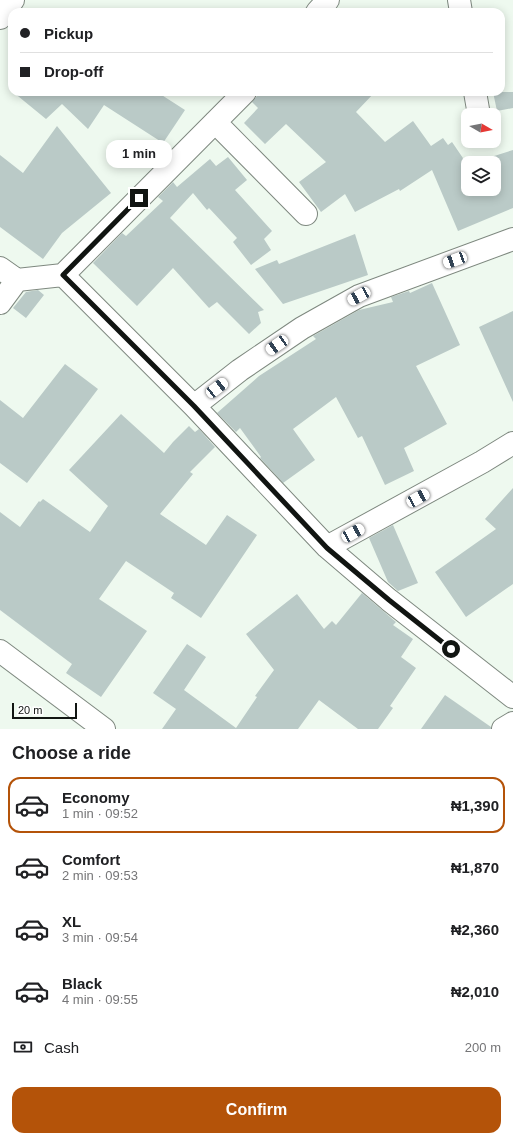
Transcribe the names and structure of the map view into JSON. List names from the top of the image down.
{
  "scale_bar": "20 m",
  "north": "right",
  "page": {
    "banner": ["Pickup", "Drop-off"],
    "bubble": "1 min",
    "scale": "20 m",
    "heading": "Choose a ride",
    "list": [
      {
        "name": "Economy",
        "note": "1 min · 09:52",
        "value": "₦1,390"
      },
      {
        "name": "Comfort",
        "note": "2 min · 09:53",
        "value": "₦1,870"
      },
      {
        "name": "XL",
        "note": "3 min · 09:54",
        "value": "₦2,360"
      },
      {
        "name": "Black",
        "note": "4 min · 09:55",
        "value": "₦2,010"
      }
    ],
    "pay": ["Cash", "200 m"],
    "buttons": "Confirm"
  }
}
